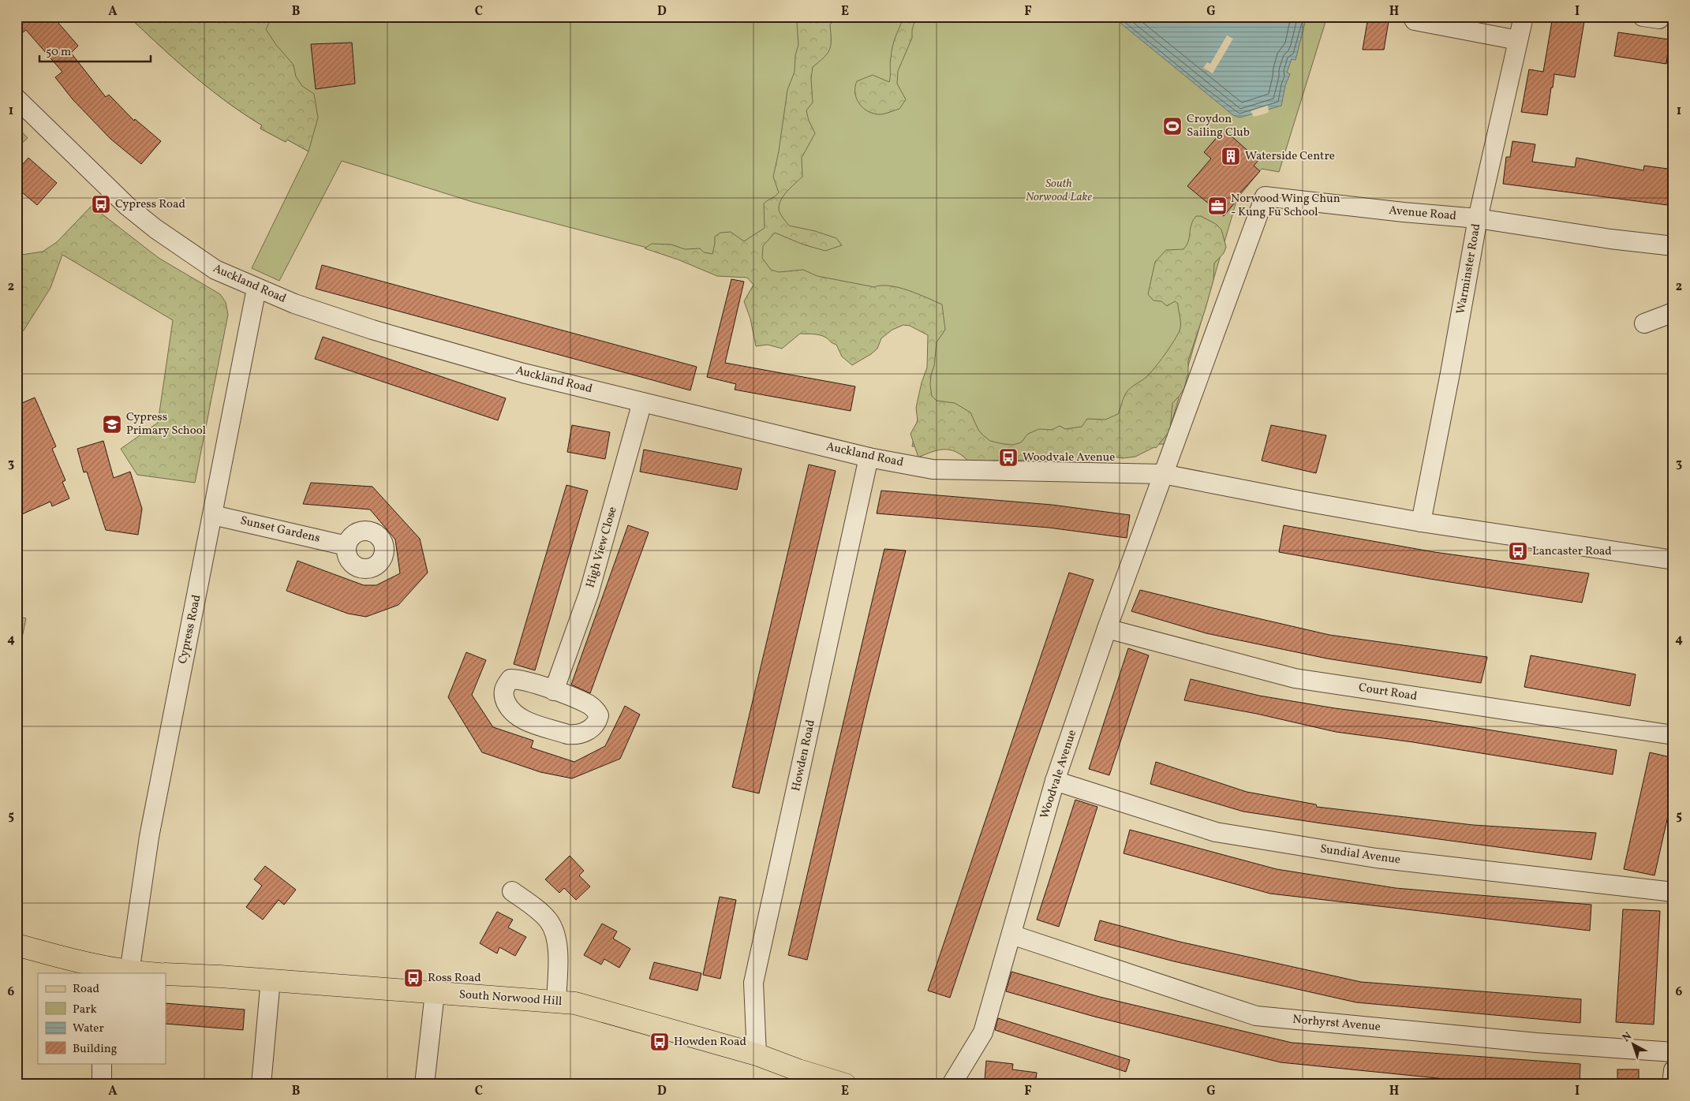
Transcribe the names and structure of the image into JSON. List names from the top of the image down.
{
  "streets": {
    "main road": ["South Norwood Hill"],
    "street": [
      "Avenue Road",
      "Warminster Road",
      "Auckland Road",
      "Sunset Gardens",
      "High View Close",
      "Cypress Road",
      "Court Road",
      "Howden Road",
      "Woodvale Avenue",
      "Sundial Avenue",
      "Norhyrst Avenue"
    ]
  },
  "crossings": [
    ["Avenue Road", "Warminster Road"],
    ["Avenue Road", "Woodvale Avenue"],
    ["Auckland Road", "High View Close"],
    ["Auckland Road", "Cypress Road"],
    ["Auckland Road", "Howden Road"],
    ["Auckland Road", "Woodvale Avenue"],
    ["Sunset Gardens", "Cypress Road"],
    ["Court Road", "Woodvale Avenue"],
    ["Howden Road", "South Norwood Hill"],
    ["Woodvale Avenue", "Sundial Avenue"],
    ["Woodvale Avenue", "Norhyrst Avenue"]
  ],
  "parks": ["South Norwood Lake"],
  "places": {
    "sports": ["Croydon Sailing Club"],
    "building": ["Waterside Centre"],
    "bus stop": [
      "Cypress Road",
      "Woodvale Avenue",
      "Lancaster Road",
      "Ross Road",
      "Howden Road"
    ],
    "office": ["Norwood Wing Chun - Kung Fu School"],
    "school or university": ["Cypress Primary School"]
  },
  "legend": [
    "Road",
    "Park",
    "Water",
    "Building"
  ],
  "scale_bar": "50 m",
  "north": "top left",
  "grid": {
    "columns": [
      "A",
      "B",
      "C",
      "D",
      "E",
      "F",
      "G",
      "H",
      "I"
    ],
    "rows": [
      "1",
      "2",
      "3",
      "4",
      "5",
      "6"
    ]
  }
}
